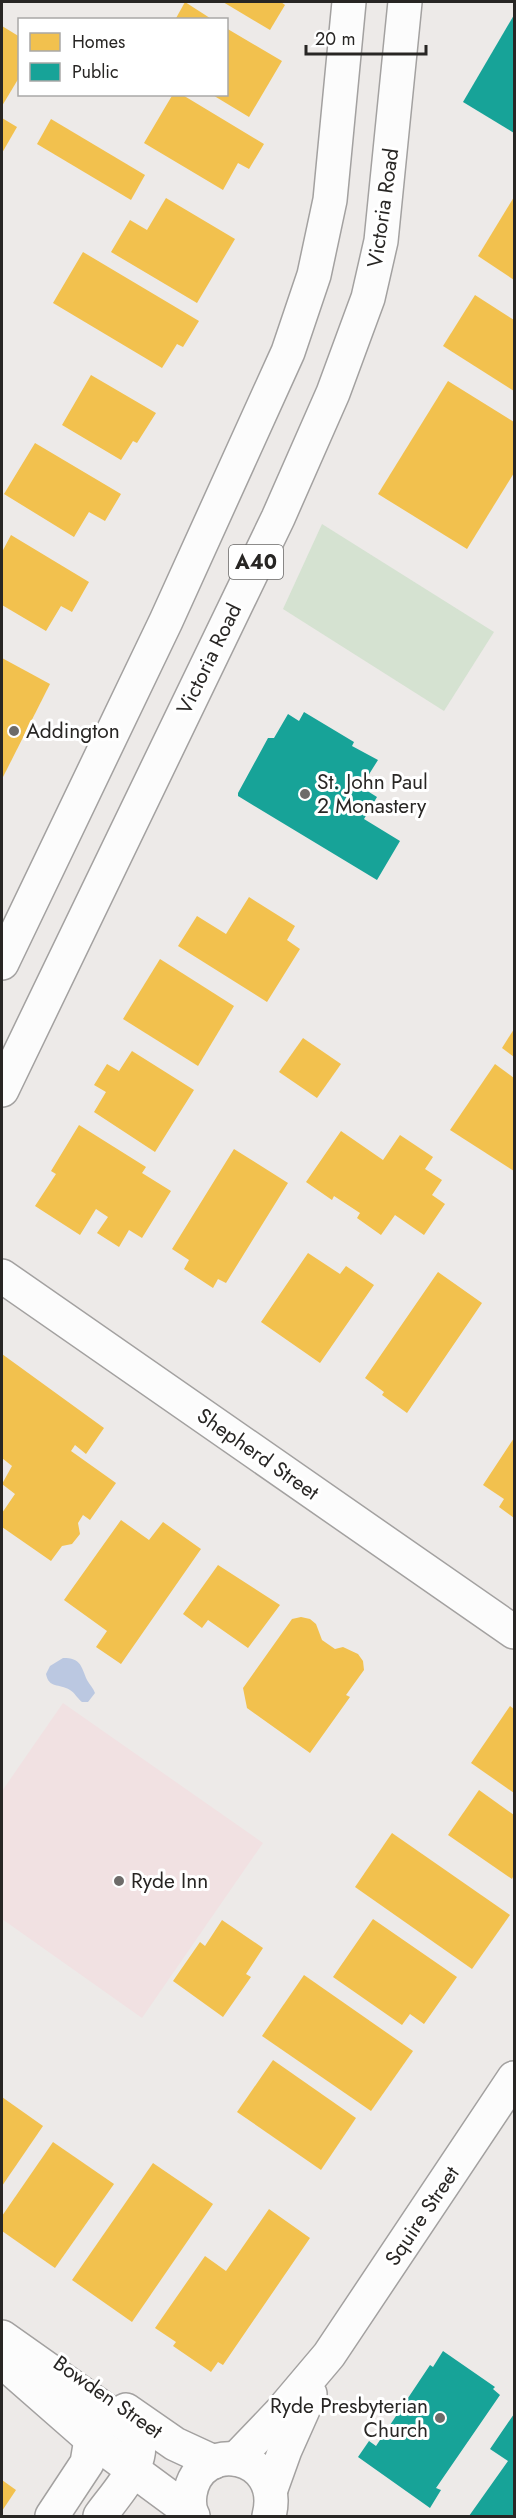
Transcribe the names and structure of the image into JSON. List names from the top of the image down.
{
  "streets": {
    "main road": [
      "Victoria Road",
      "A40",
      "Shepherd Street",
      "Squire Street",
      "Bowden Street"
    ]
  },
  "crossings": [
    ["Squire Street", "Bowden Street"]
  ],
  "places": [
    "Addington",
    "St. John Paul 2 Monastery",
    "Ryde Inn",
    "Ryde Presbyterian Church"
  ],
  "legend": ["Homes", "Public"],
  "scale_bar": "20 m"
}
